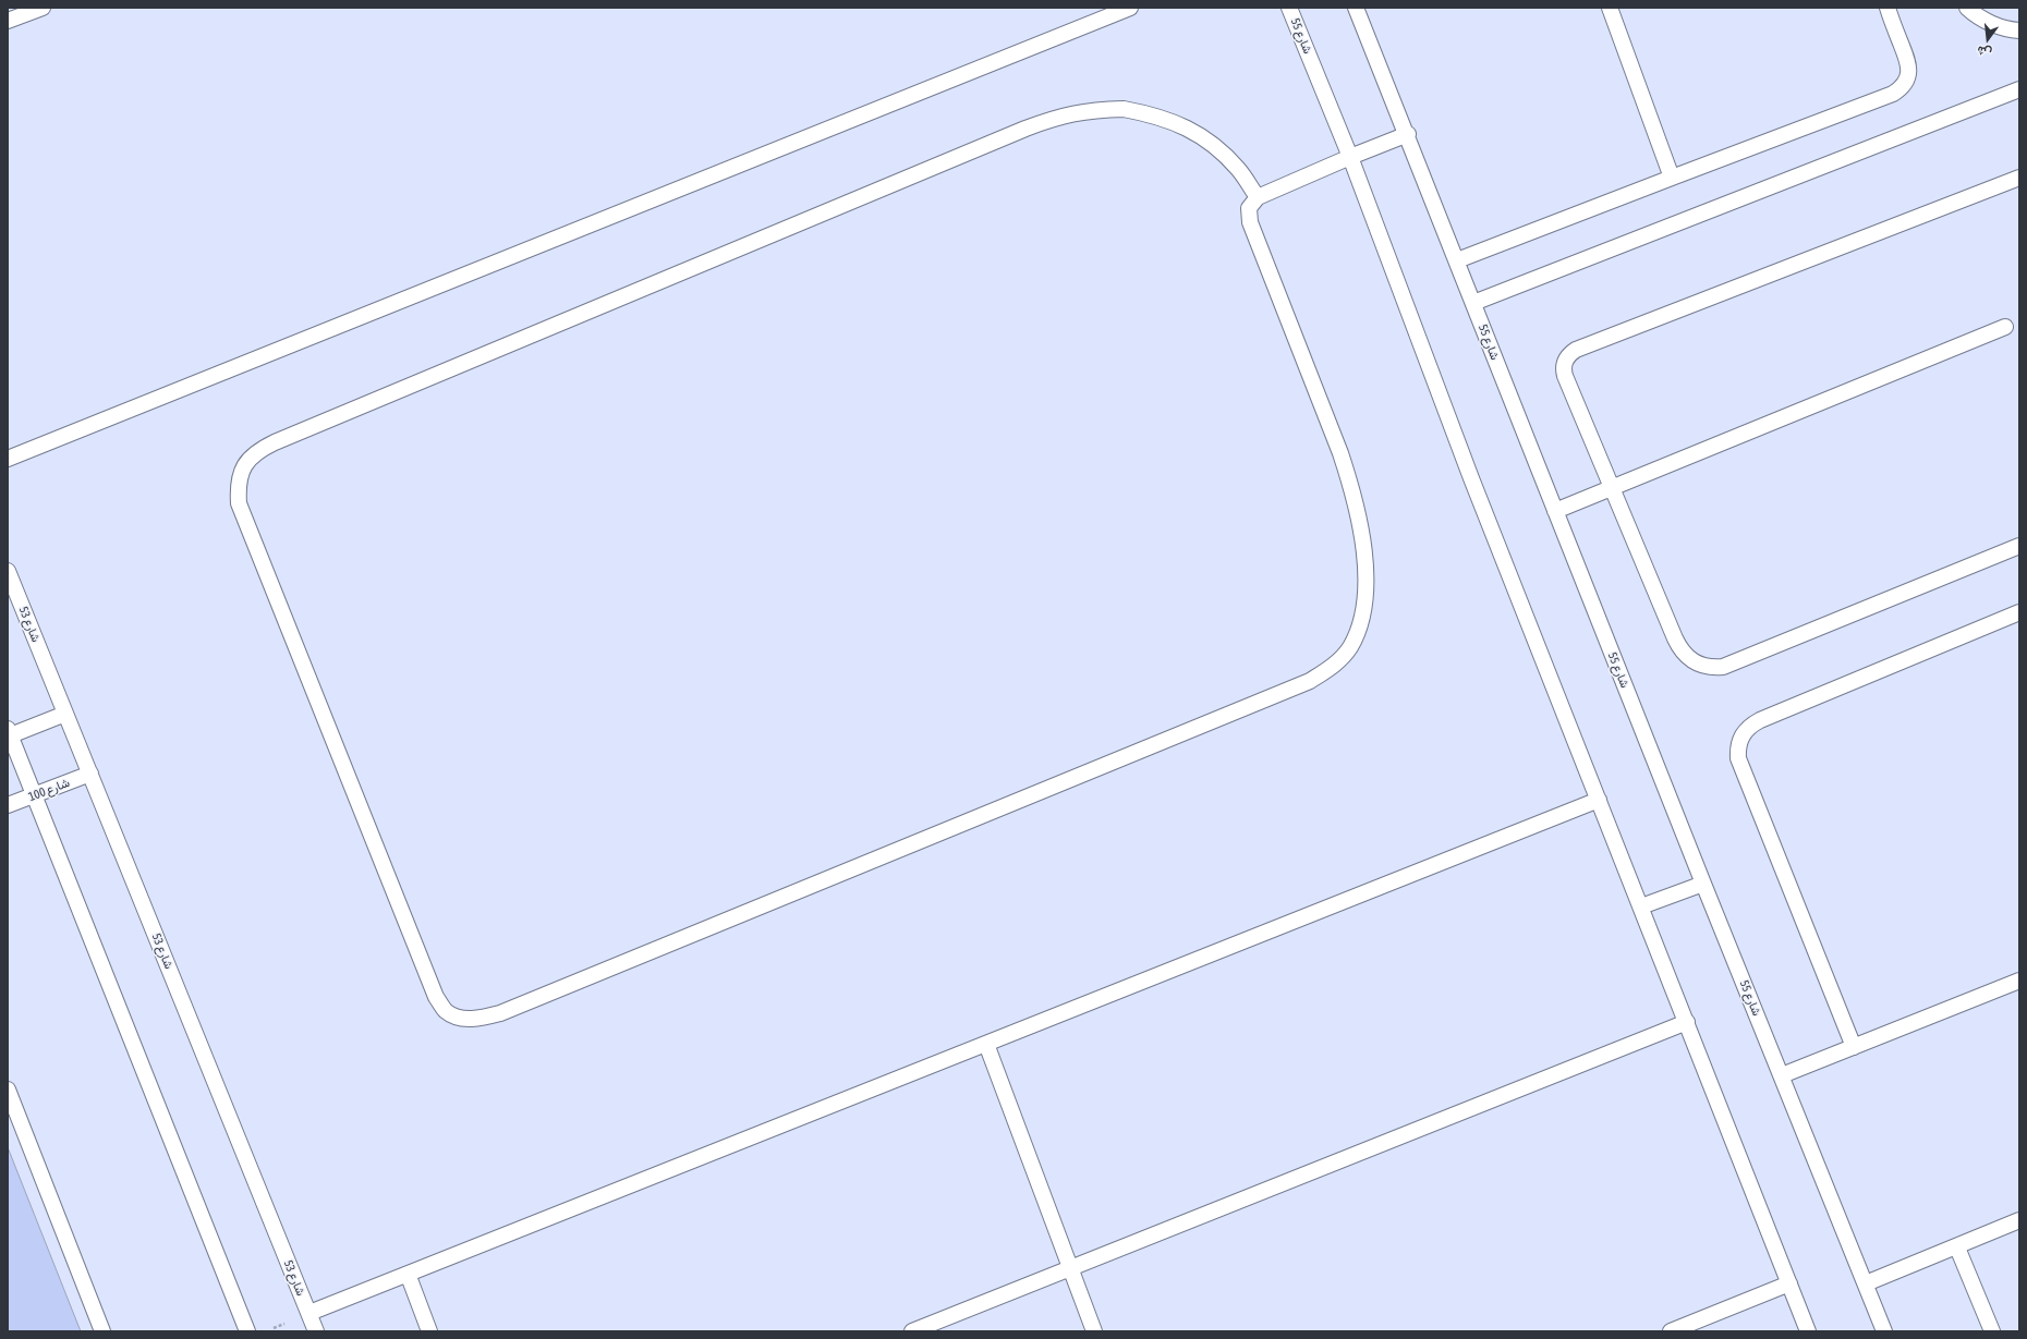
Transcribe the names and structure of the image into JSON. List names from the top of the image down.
{
  "streets": {
    "lane": ["شارع 55", "شارع 53", "شارع 100"]
  },
  "crossings": [
    ["شارع 53", "شارع 100"]
  ],
  "north": "bottom"
}
